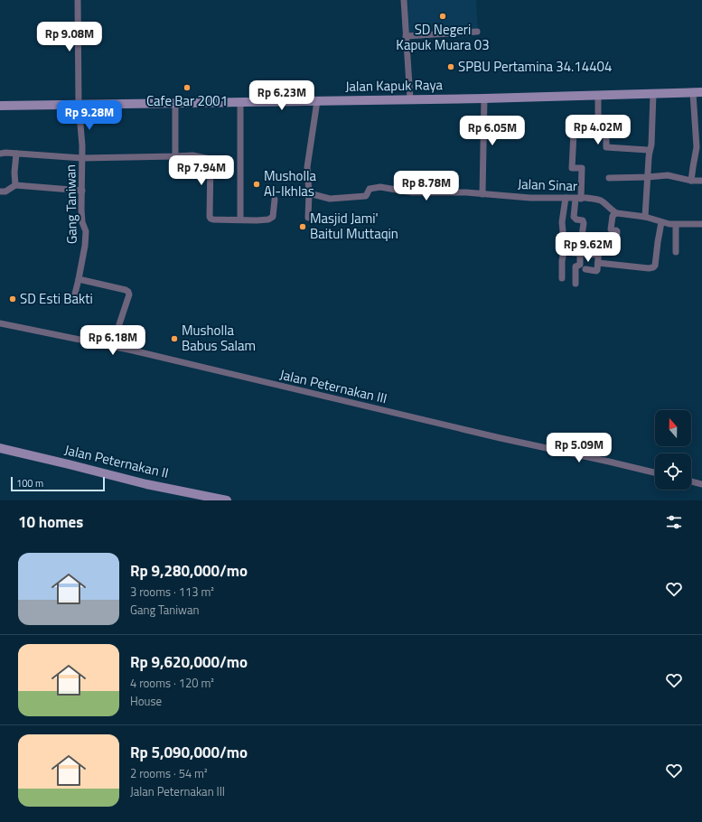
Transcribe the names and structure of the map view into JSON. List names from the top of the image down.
{
  "streets": {
    "main road": ["Jalan Kapuk Raya", "Jalan Peternakan II"],
    "street": ["Jalan Sinar", "Gang Taniwan", "Jalan Peternakan III"]
  },
  "crossings": [
    ["Jalan Kapuk Raya", "Gang Taniwan"]
  ],
  "places": [
    "SD Negeri Kapuk Muara 03",
    "SPBU Pertamina 34.14404",
    "Cafe Bar 2001",
    "Musholla Al-Ikhlas",
    "Masjid Jami' Baitul Muttaqin",
    "SD Esti Bakti",
    "Musholla Babus Salam"
  ],
  "scale_bar": "100 m",
  "north": "top",
  "page": {
    "price": [
      "Rp 9.08M",
      "Rp 6.23M",
      "Rp 9.28M",
      "Rp 4.02M",
      "Rp 6.05M",
      "Rp 7.94M",
      "Rp 8.78M",
      "Rp 9.62M",
      "Rp 6.18M",
      "Rp 5.09M"
    ],
    "scale": "100 m",
    "heading": "10 homes",
    "list": [
      {
        "name": "Rp 9,280,000/mo",
        "note": "3 rooms · 113 m² · Gang Taniwan"
      },
      {
        "name": "Rp 9,620,000/mo",
        "note": "4 rooms · 120 m² · House"
      },
      {
        "name": "Rp 5,090,000/mo",
        "note": "2 rooms · 54 m² · Jalan Peternakan III"
      }
    ]
  }
}
